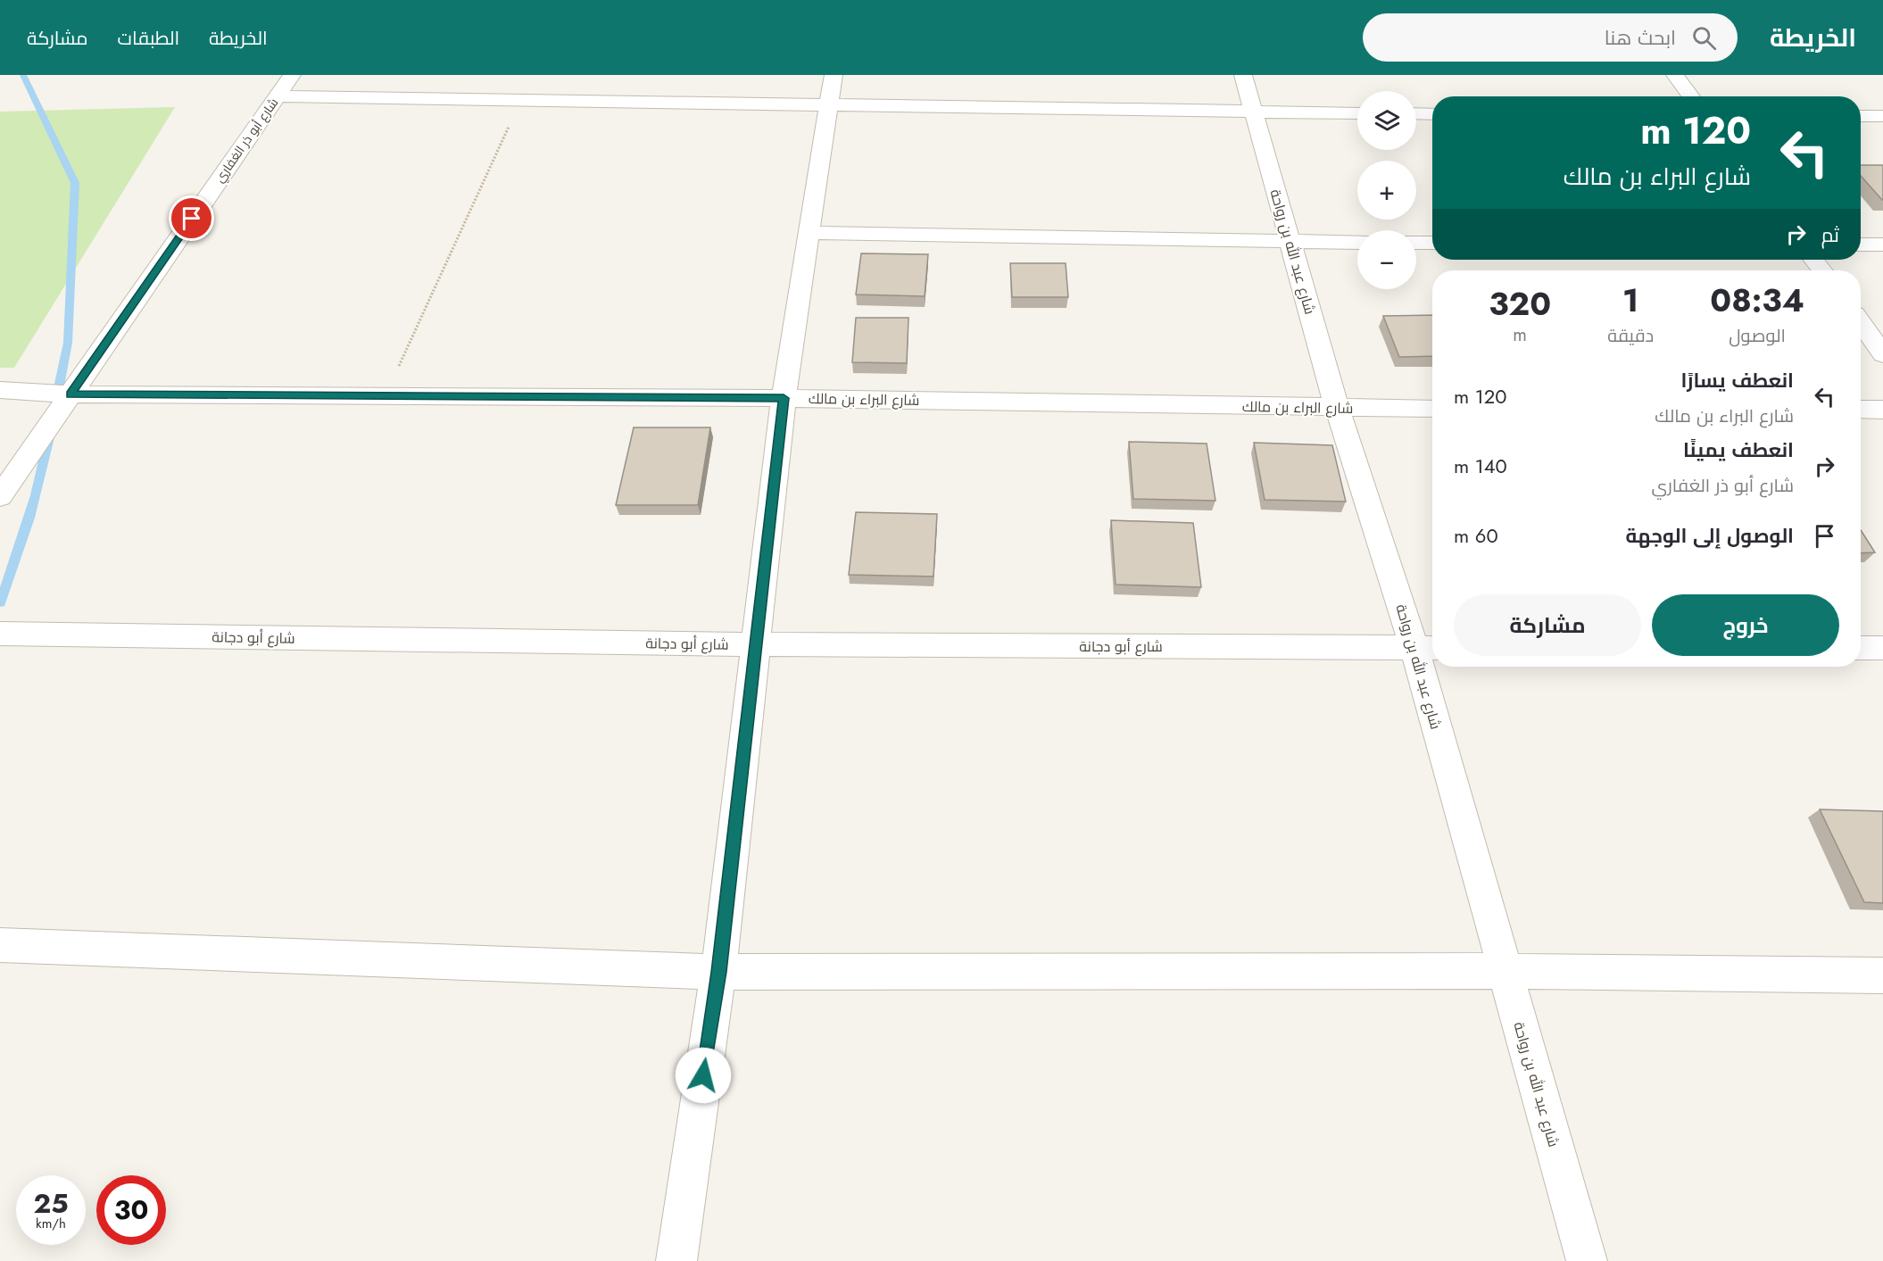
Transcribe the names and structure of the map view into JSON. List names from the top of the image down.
{
  "streets": {
    "street": [
      "شارع أبو ذر الغفاري",
      "شارع عبد الله بن رواحة",
      "شارع البراء بن مالك",
      "شارع أبو دجانة"
    ]
  },
  "crossings": [
    ["شارع أبو ذر الغفاري", "شارع البراء بن مالك"],
    ["شارع عبد الله بن رواحة", "شارع البراء بن مالك"],
    ["شارع عبد الله بن رواحة", "شارع أبو دجانة"]
  ],
  "page": {
    "header": "الخريطة",
    "search": "ابحث هنا",
    "nav": ["الخريطة", "الطبقات", "مشاركة"],
    "map_buttons": ["+", "−"],
    "turn": ["120 m", "شارع البراء بن مالك"],
    "then": "ثم",
    "eta": [
      "08:34",
      "الوصول",
      "1",
      "دقيقة",
      "320",
      "m"
    ],
    "list": [
      {
        "name": "انعطف يسارًا",
        "note": "شارع البراء بن مالك",
        "value": "120 m"
      },
      {
        "name": "انعطف يمينًا",
        "note": "شارع أبو ذر الغفاري",
        "value": "140 m"
      },
      {
        "name": "الوصول إلى الوجهة",
        "value": "60 m"
      }
    ],
    "buttons": ["خروج", "مشاركة"],
    "speed": "25 km/h",
    "limit": "30"
  }
}
